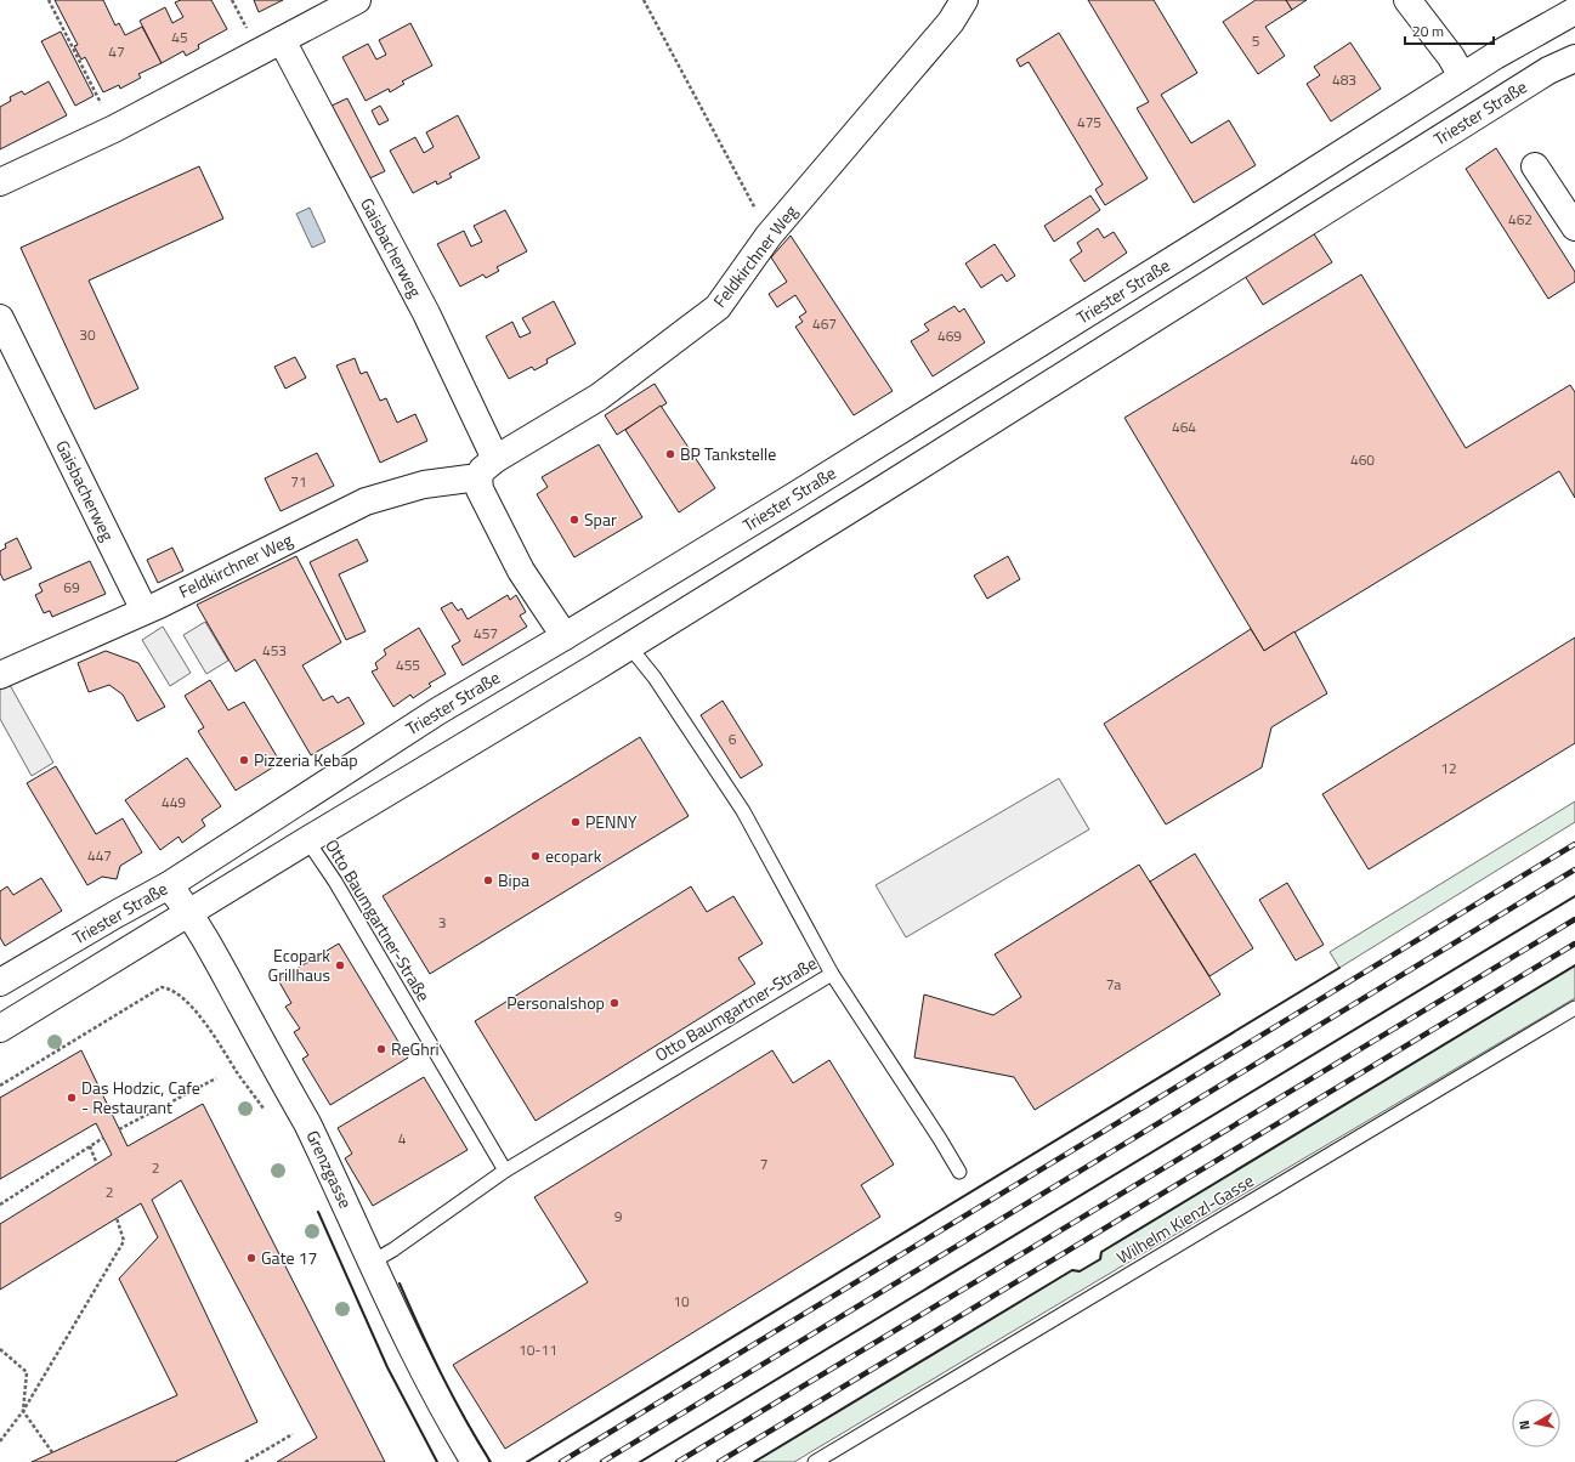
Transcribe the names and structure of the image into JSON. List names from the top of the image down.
{
  "streets": {
    "main road": [
      "Triester Straße",
      "Gaisbacherweg",
      "Feldkirchner Weg",
      "Grenzgasse"
    ],
    "lane": ["Otto Baumgartner-Straße", "Wilhelm Kienzl-Gasse"]
  },
  "crossings": [
    ["Triester Straße", "Otto Baumgartner-Straße"],
    ["Triester Straße", "Grenzgasse"],
    ["Gaisbacherweg", "Feldkirchner Weg"],
    ["Otto Baumgartner-Straße", "Grenzgasse"]
  ],
  "places": [
    "BP Tankstelle",
    "Spar",
    "Pizzeria Kebap",
    "PENNY",
    "ecopark",
    "Bipa",
    "Ecopark Grillhaus",
    "Personalshop",
    "ReGhri",
    "Das Hodzic, Cafe - Restaurant",
    "Gate 17"
  ],
  "house_numbers": [
    "45",
    "5",
    "47",
    "483",
    "475",
    "462",
    "467",
    "30",
    "469",
    "464",
    "460",
    "71",
    "69",
    "457",
    "453",
    "455",
    "6",
    "12",
    "449",
    "447",
    "3",
    "7a",
    "4",
    "7",
    "2",
    "2",
    "9",
    "10",
    "10-11"
  ],
  "scale_bar": "20 m",
  "north": "left"
}
